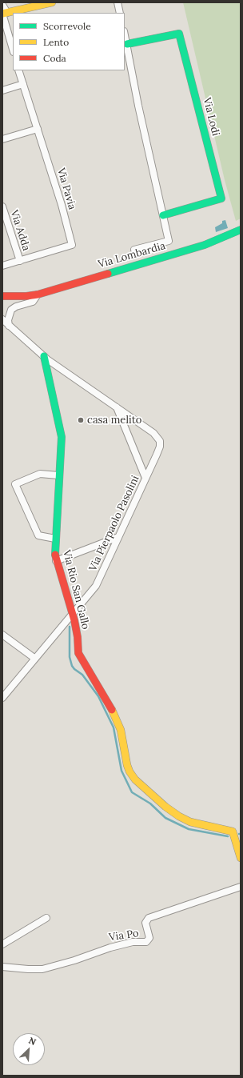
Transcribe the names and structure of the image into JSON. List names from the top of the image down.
{
  "streets": {
    "street": [
      "Via Lodi",
      "Via Pavia",
      "Via Adda",
      "Via Lombardia",
      "Via Pierpaolo Pasolini",
      "Via Rio San Gallo",
      "Via Po"
    ]
  },
  "crossings": [
    ["Via Pavia", "Via Adda"],
    ["Via Pierpaolo Pasolini", "Via Rio San Gallo"]
  ],
  "places": ["casa melito"],
  "legend": ["Scorrevole", "Lento", "Coda"],
  "north": "top right"
}
